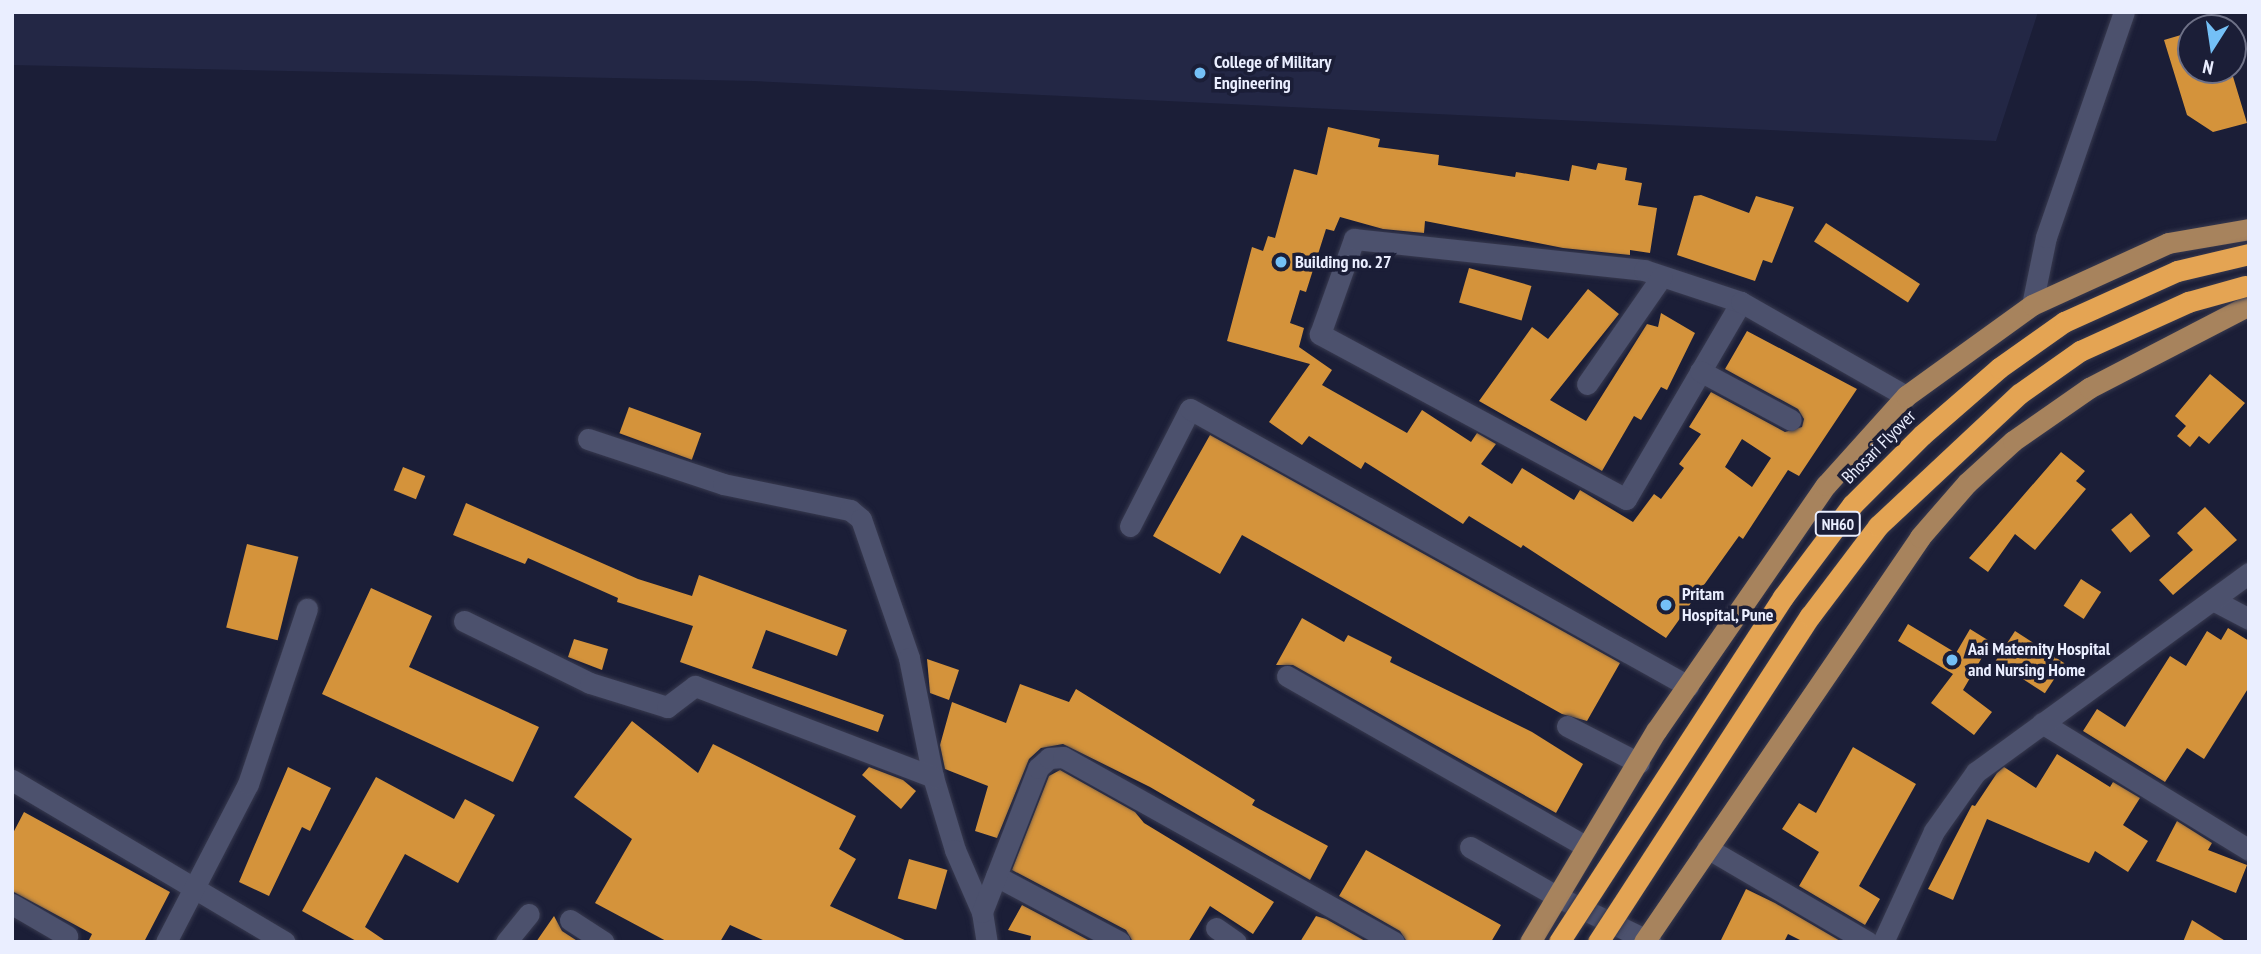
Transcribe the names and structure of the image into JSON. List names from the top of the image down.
{
  "streets": {
    "highway": ["Bhosari Flyover", "NH60"]
  },
  "places": [
    "College of Military Engineering",
    "Building no. 27",
    "Pritam Hospital, Pune",
    "Aai Maternity Hospital and Nursing Home"
  ],
  "north": "bottom"
}
